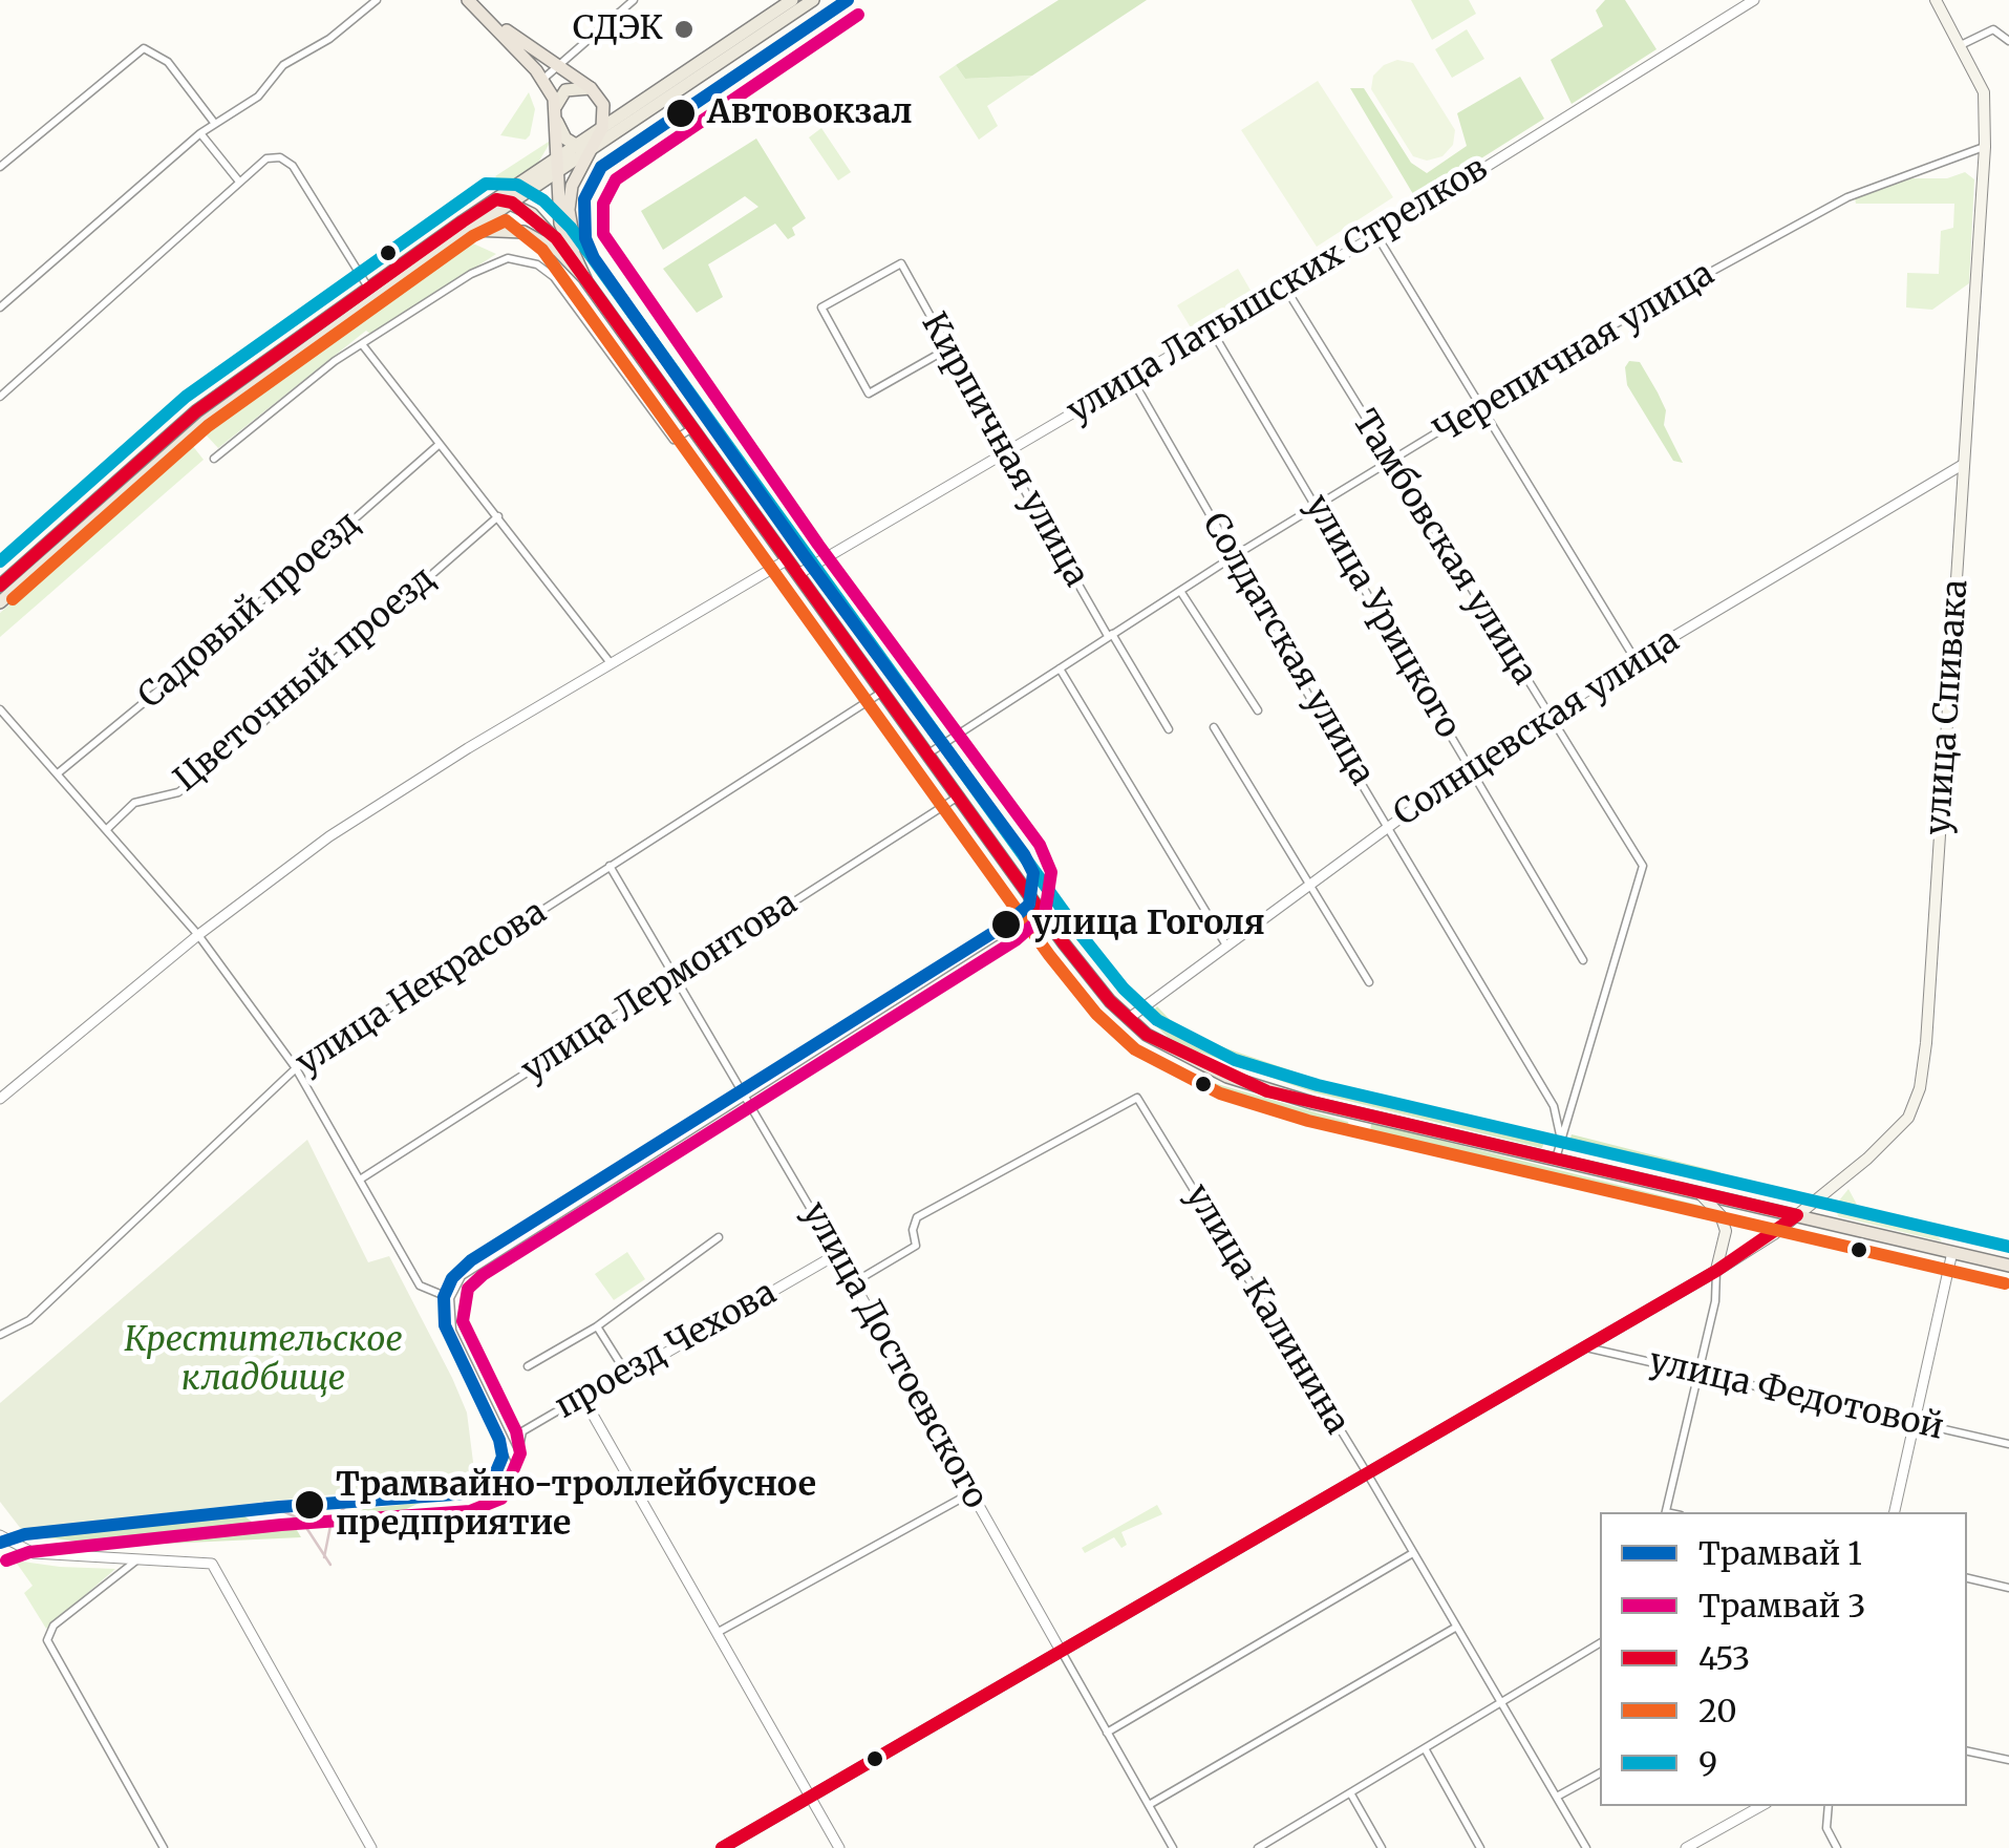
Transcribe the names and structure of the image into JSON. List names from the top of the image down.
{
  "streets": {
    "main road": ["улица Спивака"],
    "street": [
      "улица Латышских Стрелков",
      "Черепичная улица",
      "Кирпичная улица",
      "Тамбовская улица",
      "Садовый проезд",
      "улица Урицкого",
      "Солдатская улица",
      "Цветочный проезд",
      "Солнцевская улица",
      "улица Лермонтова",
      "улица Некрасова",
      "улица Калинина",
      "проезд Чехова",
      "улица Достоевского",
      "улица Федотовой"
    ]
  },
  "crossings": [
    ["улица Латышских Стрелков", "Кирпичная улица"],
    ["улица Латышских Стрелков", "Тамбовская улица"],
    ["улица Латышских Стрелков", "улица Урицкого"],
    ["улица Латышских Стрелков", "Солдатская улица"],
    ["Черепичная улица", "Кирпичная улица"],
    ["Черепичная улица", "Тамбовская улица"],
    ["Черепичная улица", "улица Урицкого"],
    ["Черепичная улица", "Солдатская улица"],
    ["Черепичная улица", "улица Спивака"],
    ["Тамбовская улица", "Солдатская улица"],
    ["Тамбовская улица", "Солнцевская улица"],
    ["улица Урицкого", "Солнцевская улица"],
    ["Солдатская улица", "Солнцевская улица"],
    ["улица Спивака", "Солнцевская улица"],
    ["улица Спивака", "улица Калинина"],
    ["улица Спивака", "улица Достоевского"],
    ["улица Спивака", "улица Федотовой"],
    ["улица Лермонтова", "улица Достоевского"],
    ["улица Некрасова", "улица Достоевского"],
    ["улица Калинина", "улица Достоевского"],
    ["проезд Чехова", "улица Достоевского"]
  ],
  "parks": ["Крестительское кладбище"],
  "places": [
    "СДЭК",
    "Автовокзал",
    "улица Гоголя",
    "Трамвайно-троллейбусное предприятие"
  ],
  "lines": [
    "tram line 1",
    "tram line 3",
    "transit line 9",
    "transit line 453",
    "transit line 20"
  ],
  "legend": [
    "Трамвай 1",
    "Трамвай 3",
    "453",
    "20",
    "9"
  ]
}
